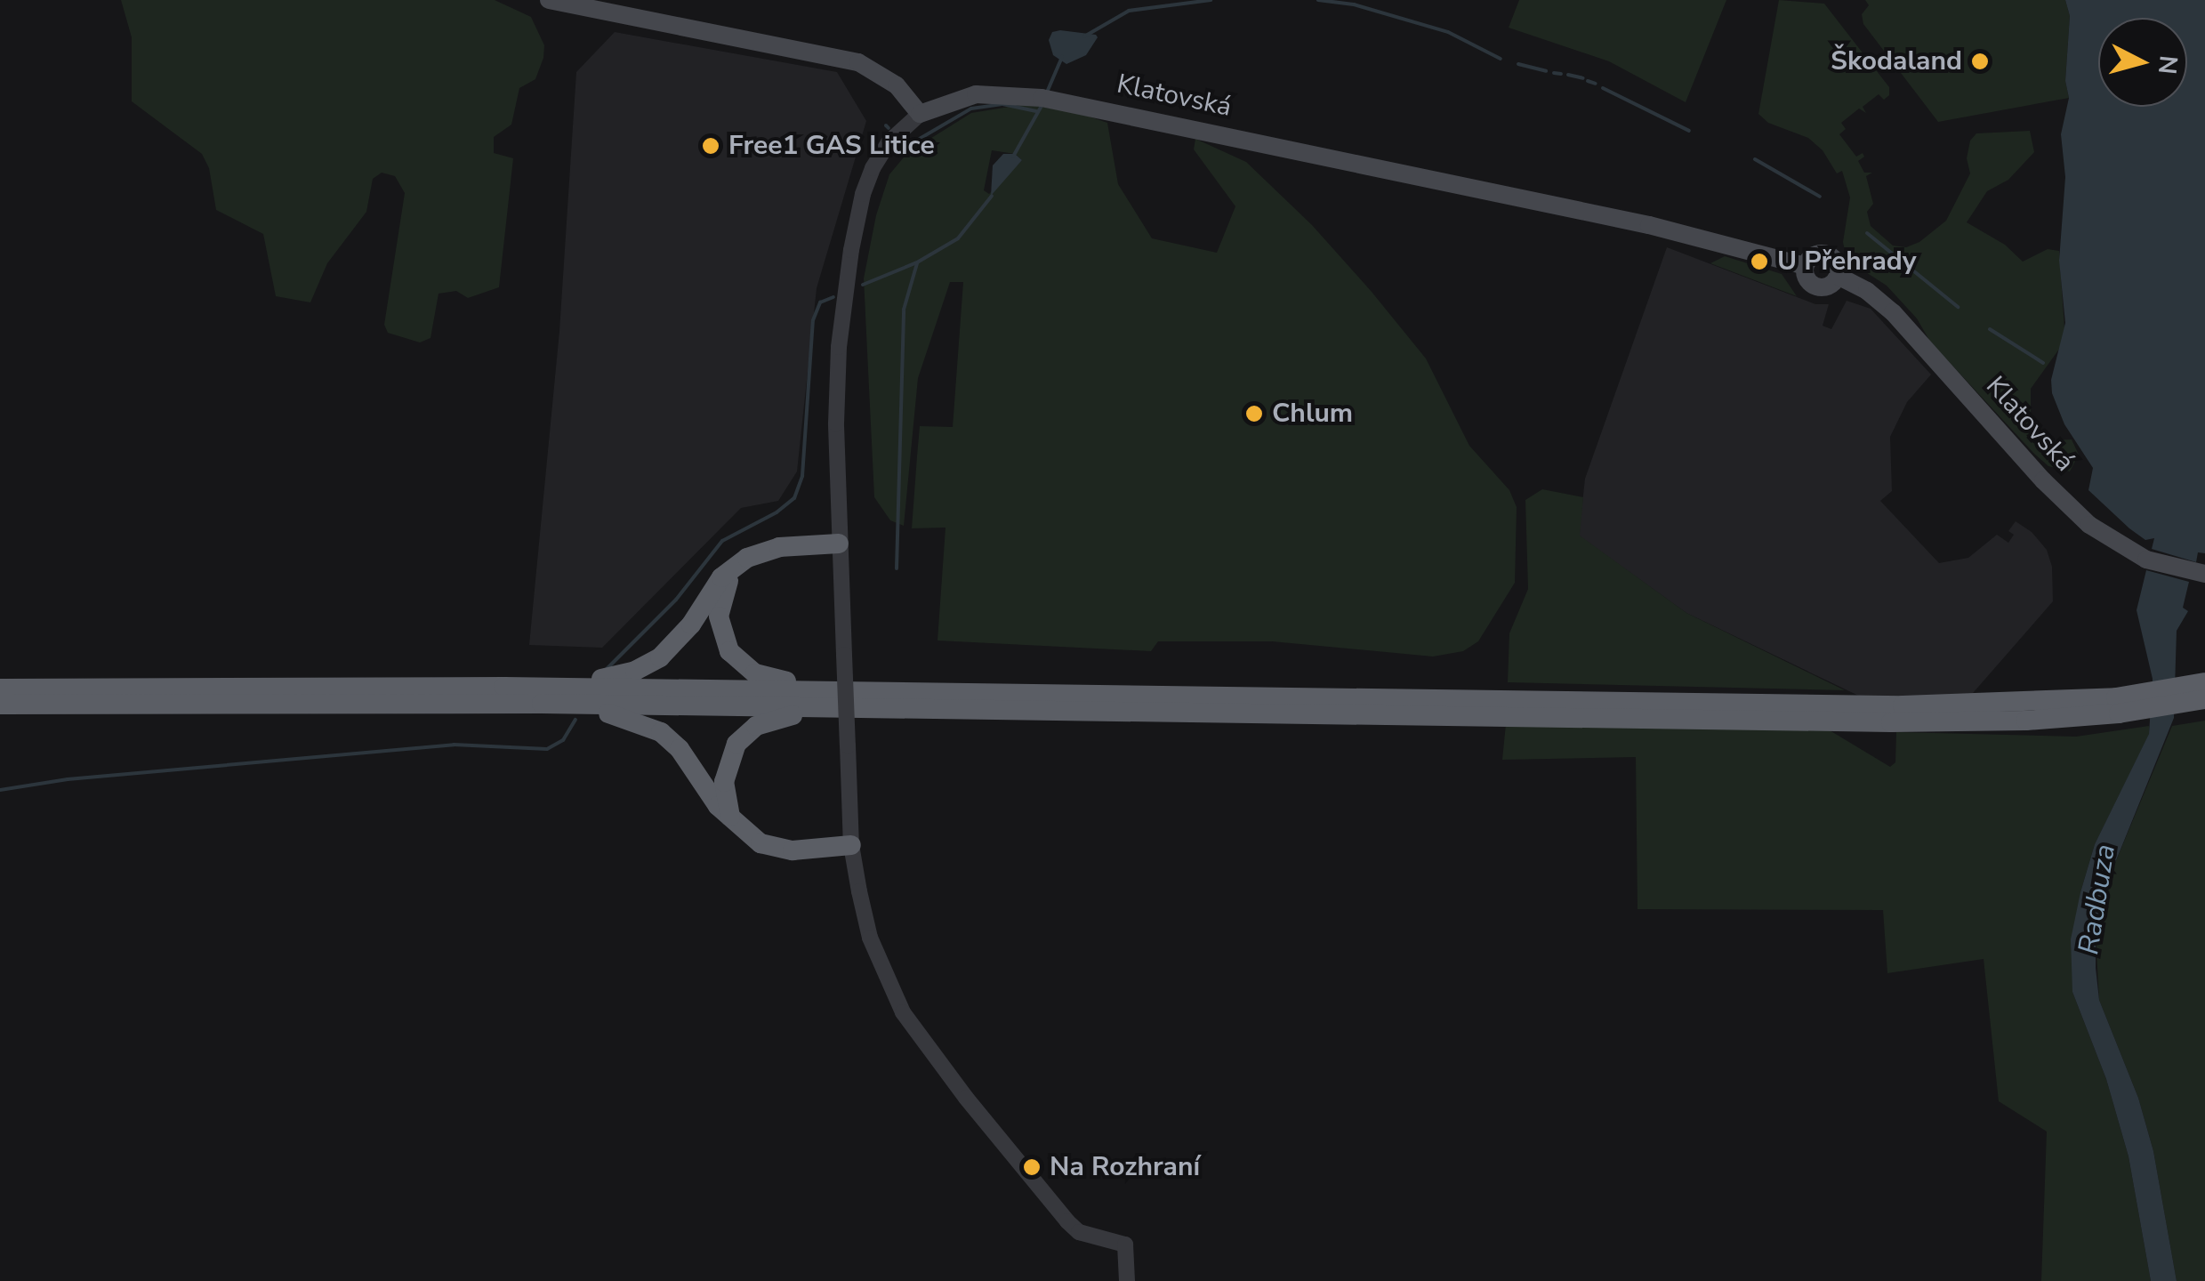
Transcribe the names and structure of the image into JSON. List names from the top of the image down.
{
  "streets": {
    "main road": ["Klatovská"]
  },
  "water": ["Radbuza"],
  "places": [
    "Škodaland",
    "Free1 GAS Litice",
    "U Přehrady",
    "Chlum",
    "Na Rozhraní"
  ],
  "north": "right"
}
